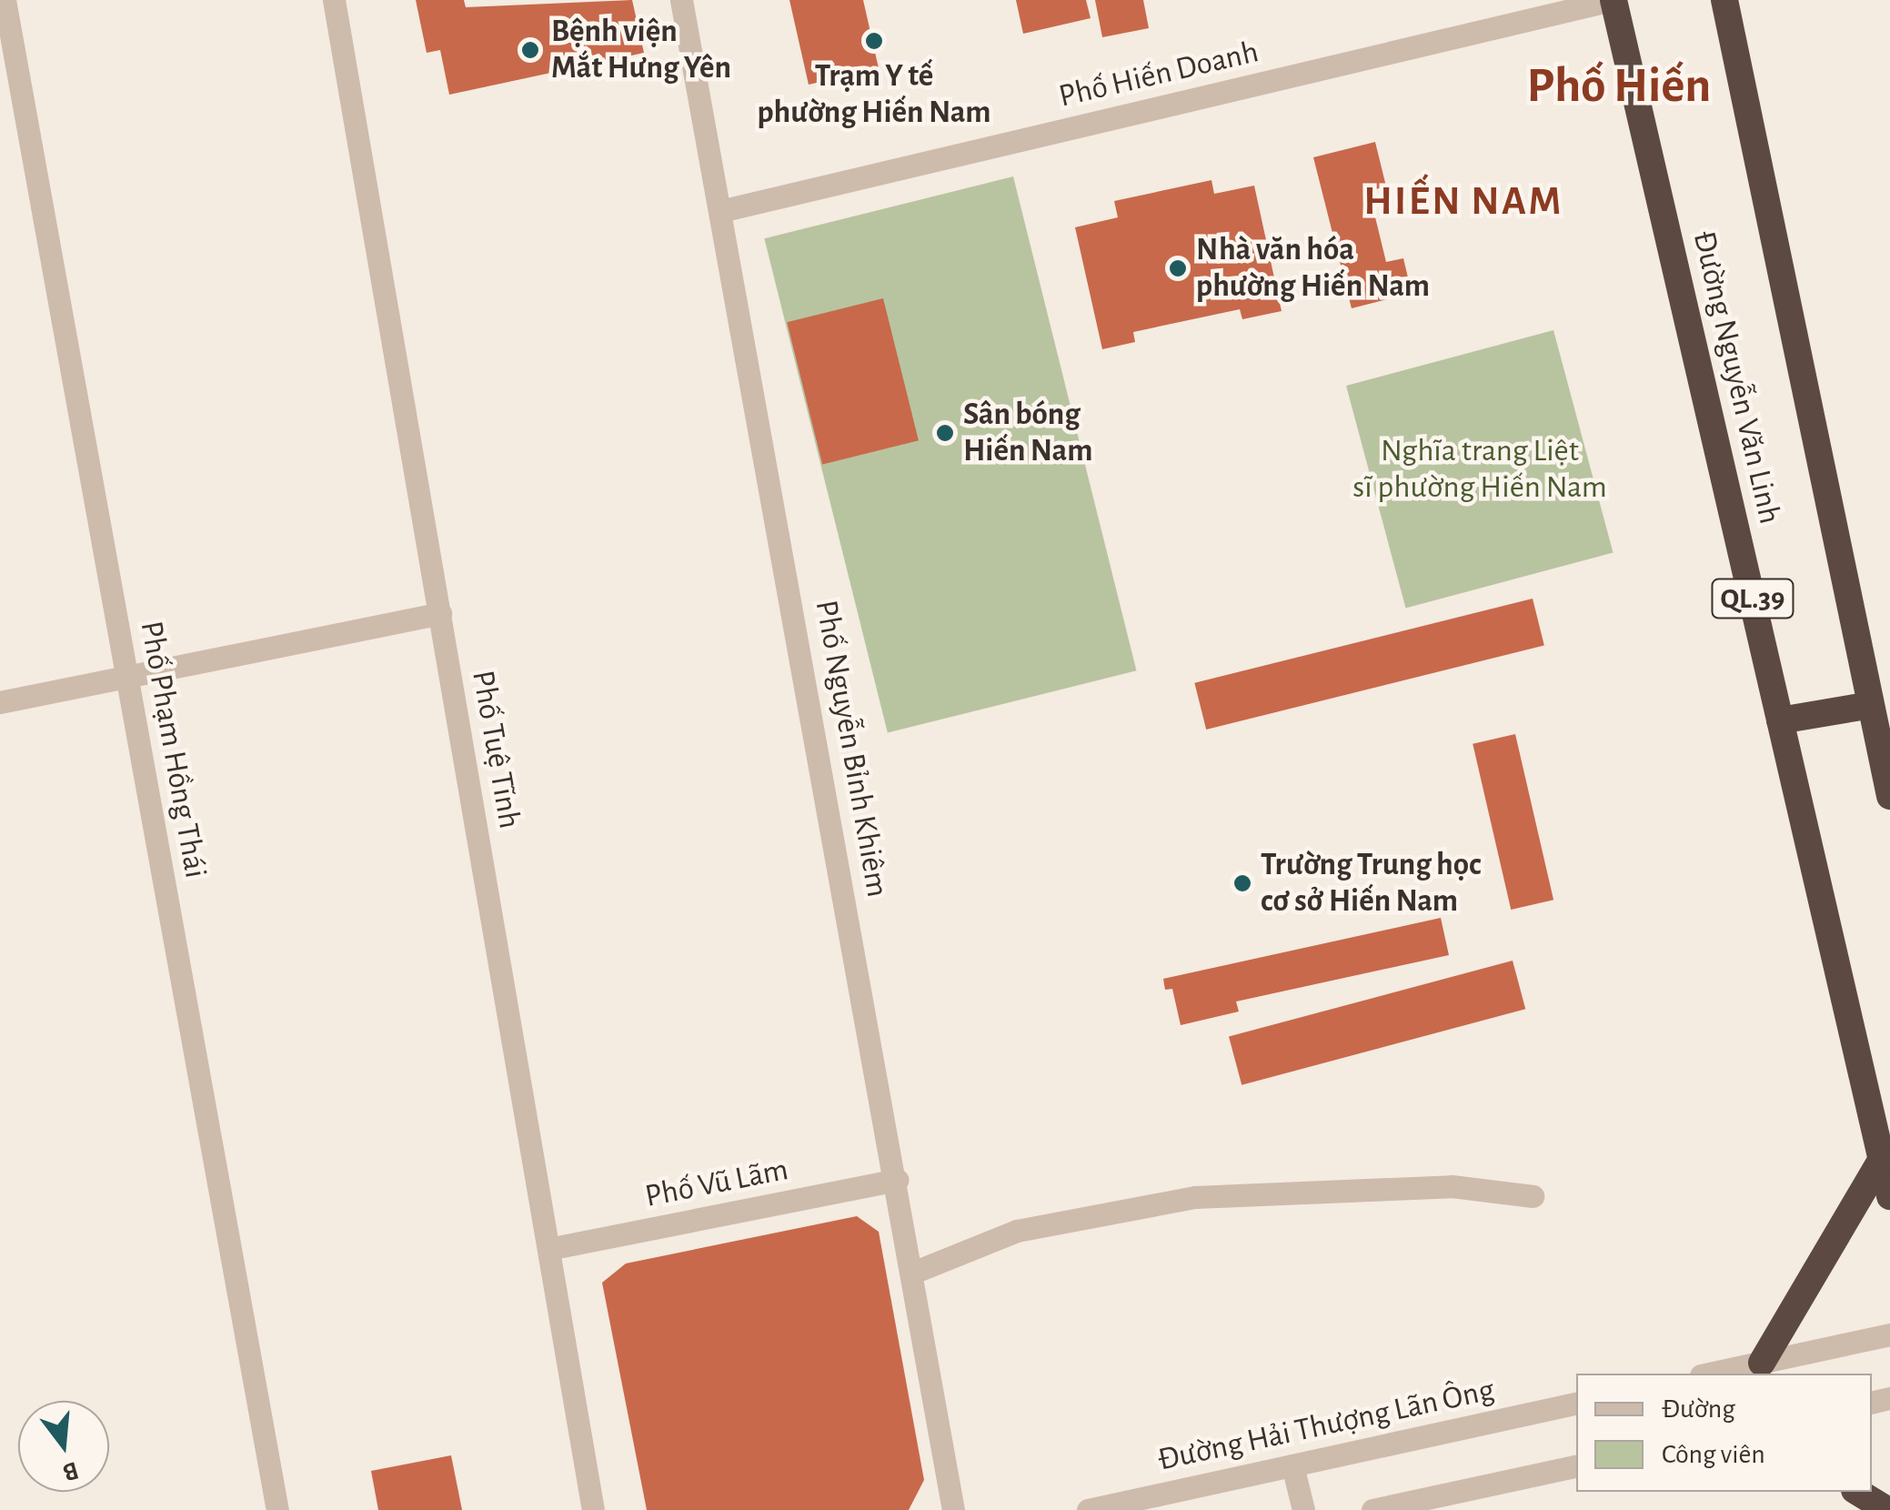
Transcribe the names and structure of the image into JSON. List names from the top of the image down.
{
  "streets": {
    "highway": ["Đường Nguyễn Văn Linh", "QL.39"],
    "street": [
      "Phố Hiến Doanh",
      "Phố Nguyễn Bỉnh Khiêm",
      "Phố Phạm Hồng Thái",
      "Phố Tuệ Tĩnh",
      "Phố Vũ Lãm",
      "Đường Hải Thượng Lãn Ông"
    ]
  },
  "crossings": [
    ["Phố Hiến Doanh", "Đường Nguyễn Văn Linh"],
    ["Phố Hiến Doanh", "Phố Nguyễn Bỉnh Khiêm"],
    ["Phố Nguyễn Bỉnh Khiêm", "Phố Vũ Lãm"],
    ["Phố Tuệ Tĩnh", "Phố Vũ Lãm"]
  ],
  "districts": ["Phố Hiến", "HIẾN NAM"],
  "parks": ["Nghĩa trang Liệt sĩ phường Hiến Nam"],
  "places": [
    "Trạm Y tế phường Hiến Nam",
    "Bệnh viện Mắt Hưng Yên",
    "Nhà văn hóa phường Hiến Nam",
    "Sân bóng Hiến Nam",
    "Trường Trung học cơ sở Hiến Nam"
  ],
  "legend": ["Đường", "Công viên"],
  "north": "bottom"
}
